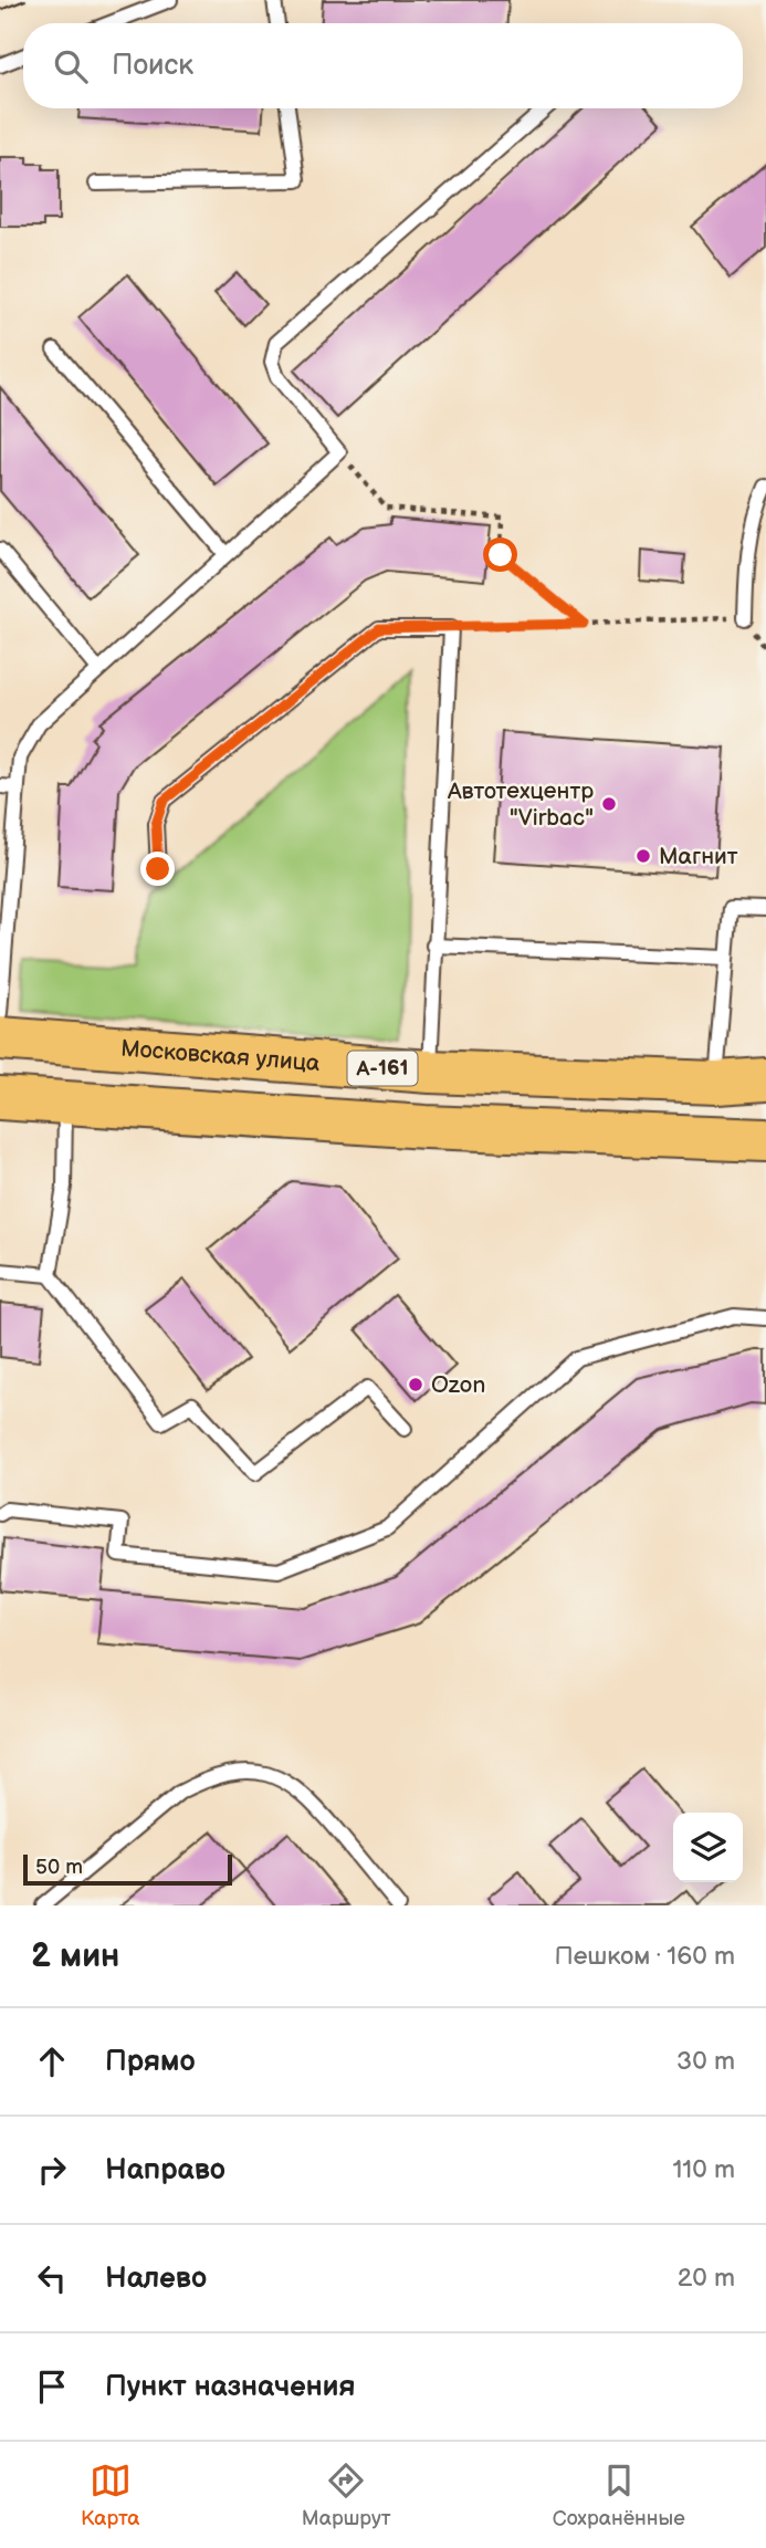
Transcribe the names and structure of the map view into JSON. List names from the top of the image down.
{
  "streets": {
    "highway": ["Московская улица", "А-161"]
  },
  "places": ["Автотехцентр \"Virbac\"", "Магнит", "Ozon"],
  "scale_bar": "50 m",
  "page": {
    "search": "Поиск",
    "scale": "50 m",
    "heading": ["2 мин", "Пешком · 160 m"],
    "list": [
      ["Прямо", "30 m"],
      ["Направо", "110 m"],
      ["Налево", "20 m"],
      "Пункт назначения"
    ],
    "nav": ["Карта", "Маршрут", "Сохранённые"]
  }
}
